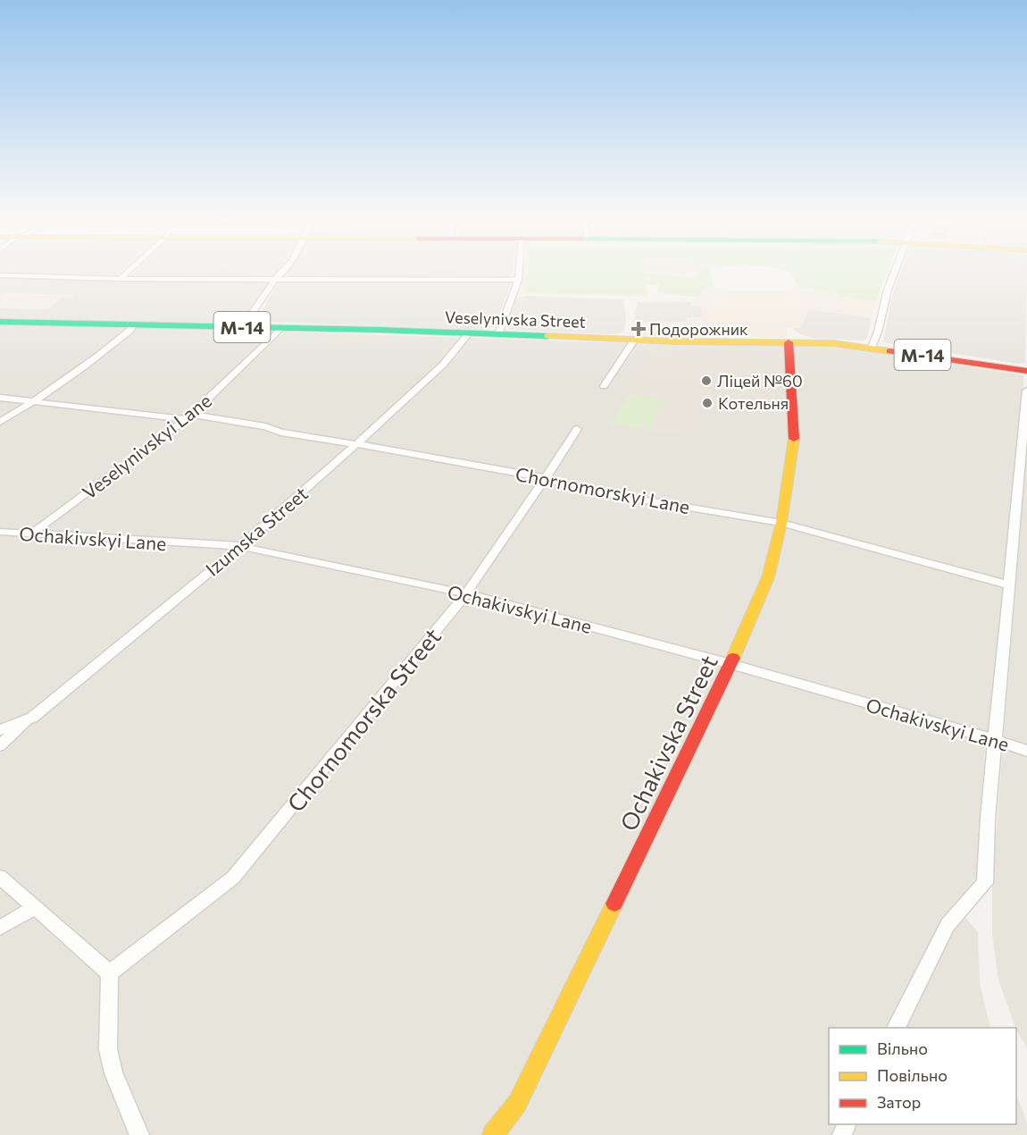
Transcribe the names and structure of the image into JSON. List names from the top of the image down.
{
  "streets": {
    "main road": ["Veselynivska Street", "М-14", "Ochakivska Street"],
    "street": [
      "Veselynivskyi Lane",
      "Chornomorskyi Lane",
      "Izumska Street",
      "Ochakivskyi Lane",
      "Chornomorska Street"
    ]
  },
  "crossings": [
    ["Veselynivska Street", "Veselynivskyi Lane"],
    ["Veselynivska Street", "Izumska Street"],
    ["Veselynivska Street", "Ochakivska Street"],
    ["Veselynivskyi Lane", "Chornomorskyi Lane"],
    ["Veselynivskyi Lane", "Ochakivskyi Lane"],
    ["Chornomorskyi Lane", "Izumska Street"],
    ["Chornomorskyi Lane", "Chornomorska Street"],
    ["Chornomorskyi Lane", "Ochakivska Street"],
    ["Izumska Street", "Ochakivskyi Lane"],
    ["Ochakivskyi Lane", "Chornomorska Street"],
    ["Ochakivskyi Lane", "Ochakivska Street"]
  ],
  "places": {
    "health": ["Подорожник"],
    "other": ["Ліцей №60", "Котельня"]
  },
  "legend": ["Вільно", "Повільно", "Затор"]
}
